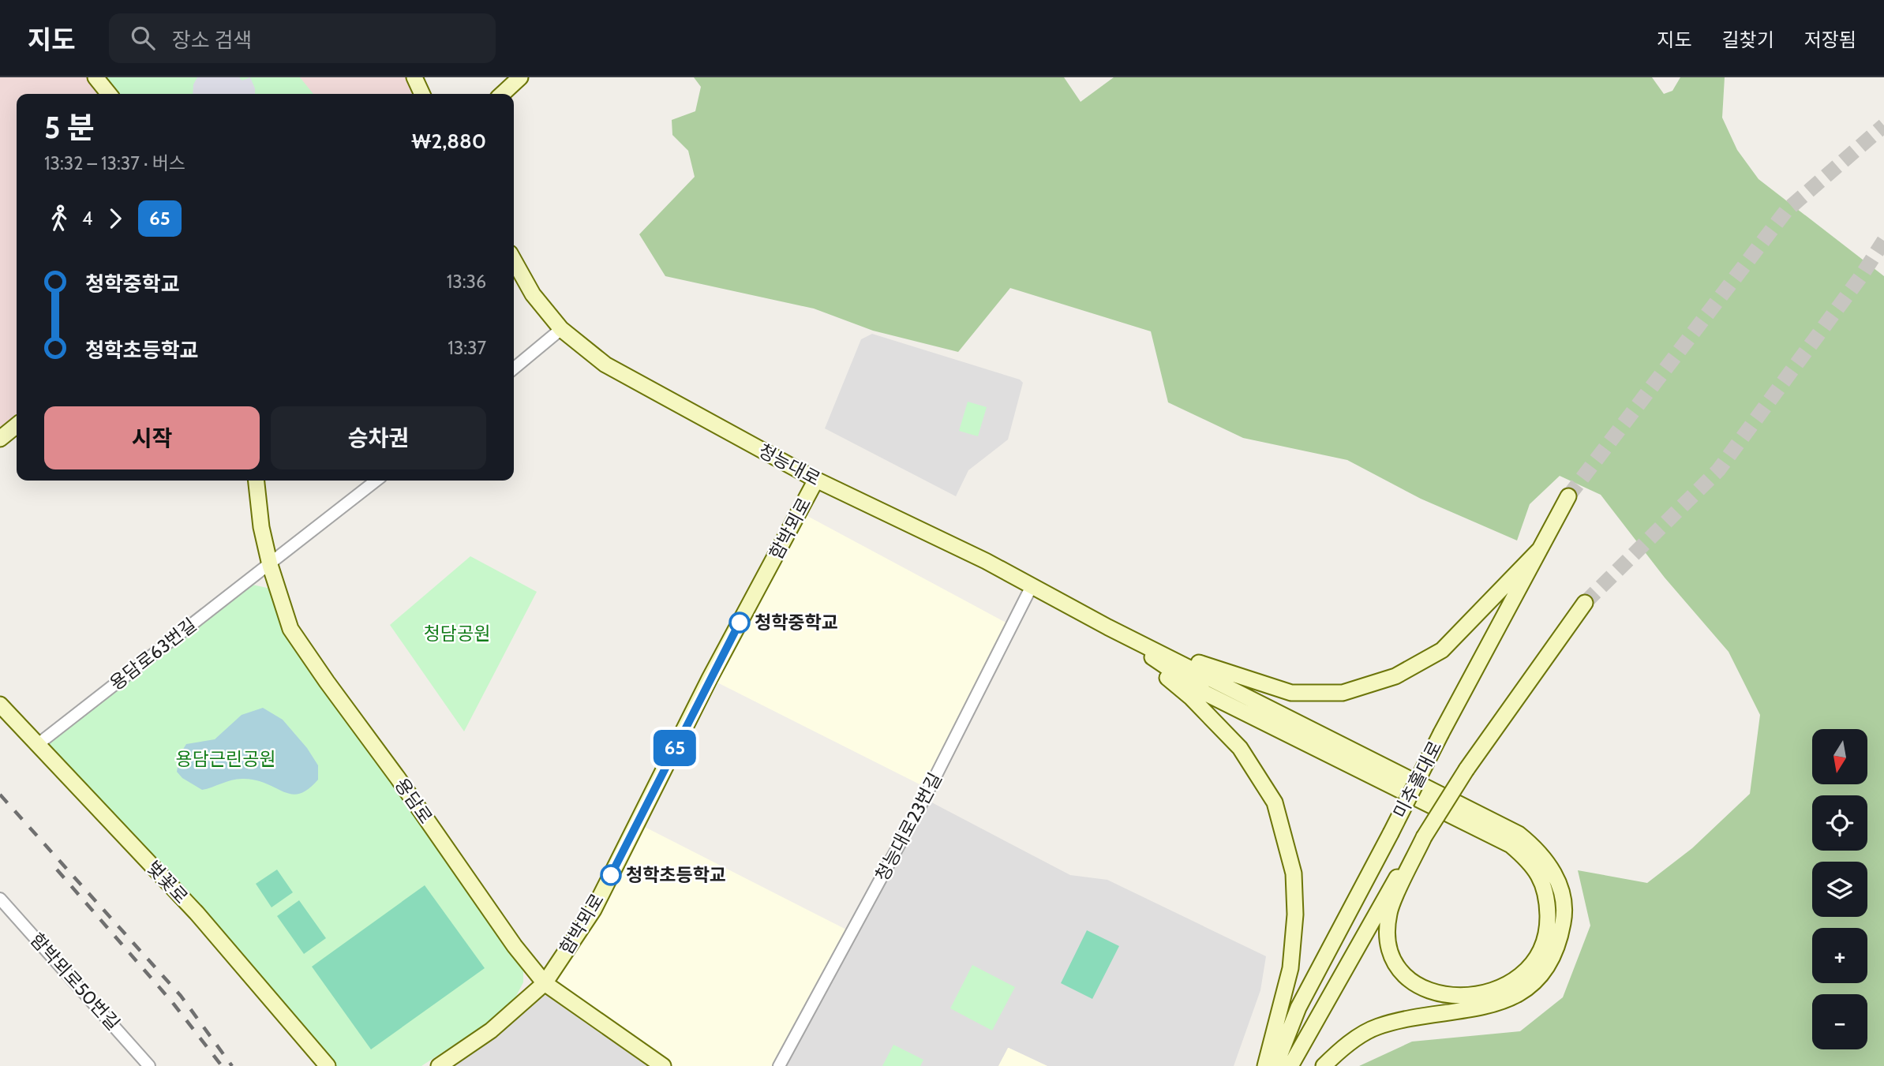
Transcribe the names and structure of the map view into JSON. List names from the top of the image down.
{
  "streets": {
    "main road": [
      "청능대로",
      "함박뫼로",
      "미추홀대로",
      "용담로",
      "벚꽃로"
    ],
    "street": ["용담로63번길", "청능대로23번길", "함박뫼로50번길"]
  },
  "crossings": [
    ["청능대로", "함박뫼로"],
    ["청능대로", "청능대로23번길"],
    ["함박뫼로", "용담로"],
    ["용담로63번길", "용담로"],
    ["용담로63번길", "벚꽃로"]
  ],
  "parks": ["청담공원", "용담근린공원"],
  "places": ["청학중학교", "청학초등학교"],
  "lines": ["bus line 65"],
  "north": "bottom",
  "page": {
    "header": "지도",
    "search": "장소 검색",
    "nav": ["지도", "길찾기", "저장됨"],
    "on_map": "65",
    "heading": ["5 분", "13:32 – 13:37 · 버스", "₩2,880"],
    "legs": ["4", "65"],
    "list": [
      {
        "name": "청학중학교",
        "value": "13:36"
      },
      {
        "name": "청학초등학교",
        "value": "13:37"
      }
    ],
    "buttons": ["시작", "승차권"],
    "map_buttons": ["+", "−"]
  }
}
